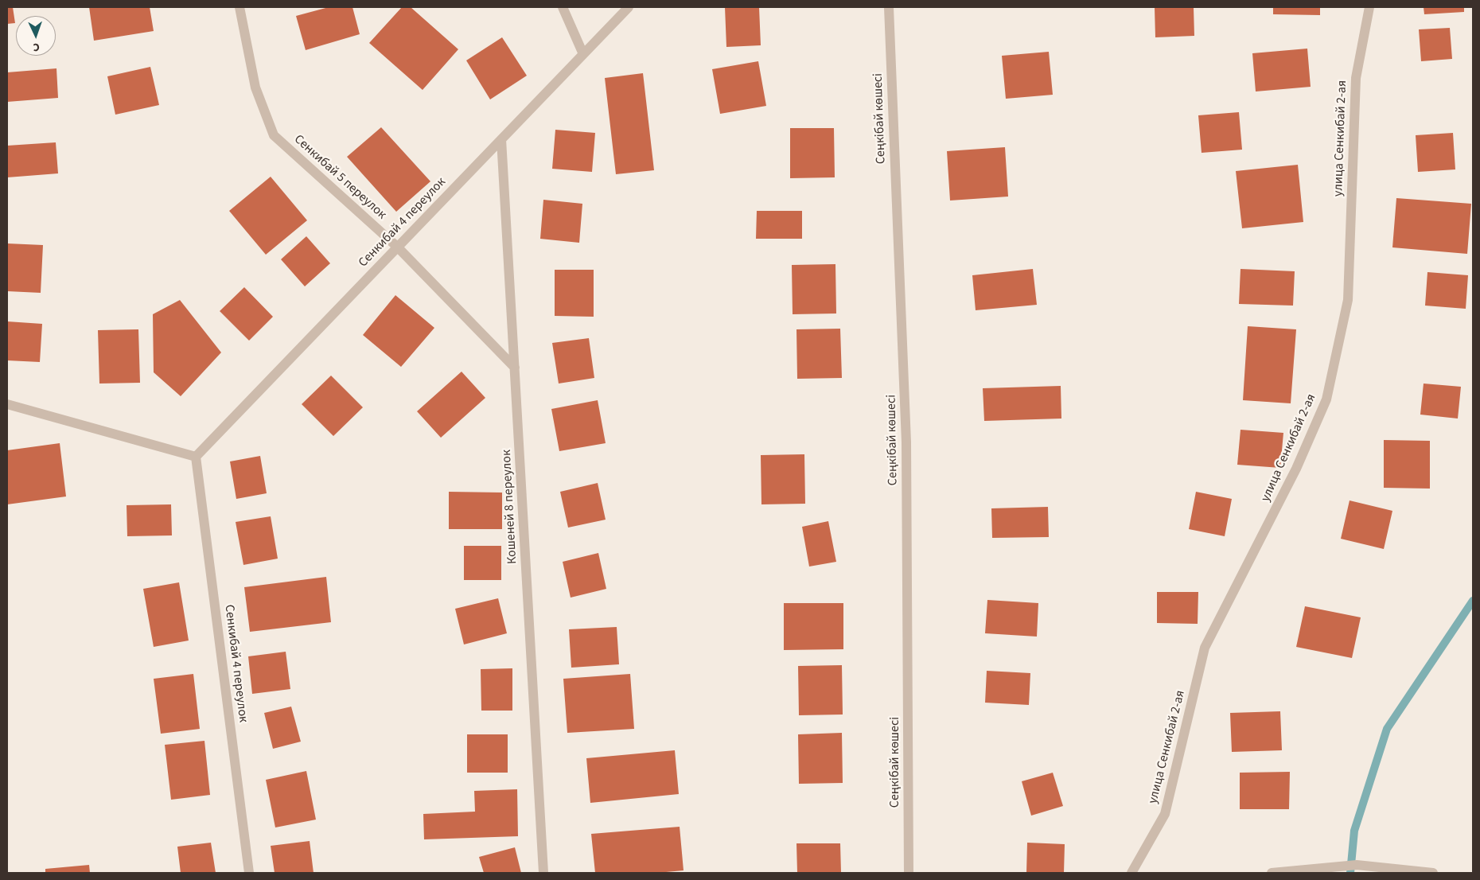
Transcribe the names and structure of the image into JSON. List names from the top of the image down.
{
  "streets": {
    "street": [
      "Сеңкібай көшесі",
      "улица Сенкибай 2-ая",
      "Сенкибай 5 переулок",
      "Сенкибай 4 переулок",
      "Кошеней 8 переулок"
    ]
  },
  "crossings": [
    ["Сенкибай 5 переулок", "Сенкибай 4 переулок"],
    ["Сенкибай 5 переулок", "Кошеней 8 переулок"],
    ["Сенкибай 4 переулок", "Кошеней 8 переулок"]
  ],
  "north": "bottom"
}
